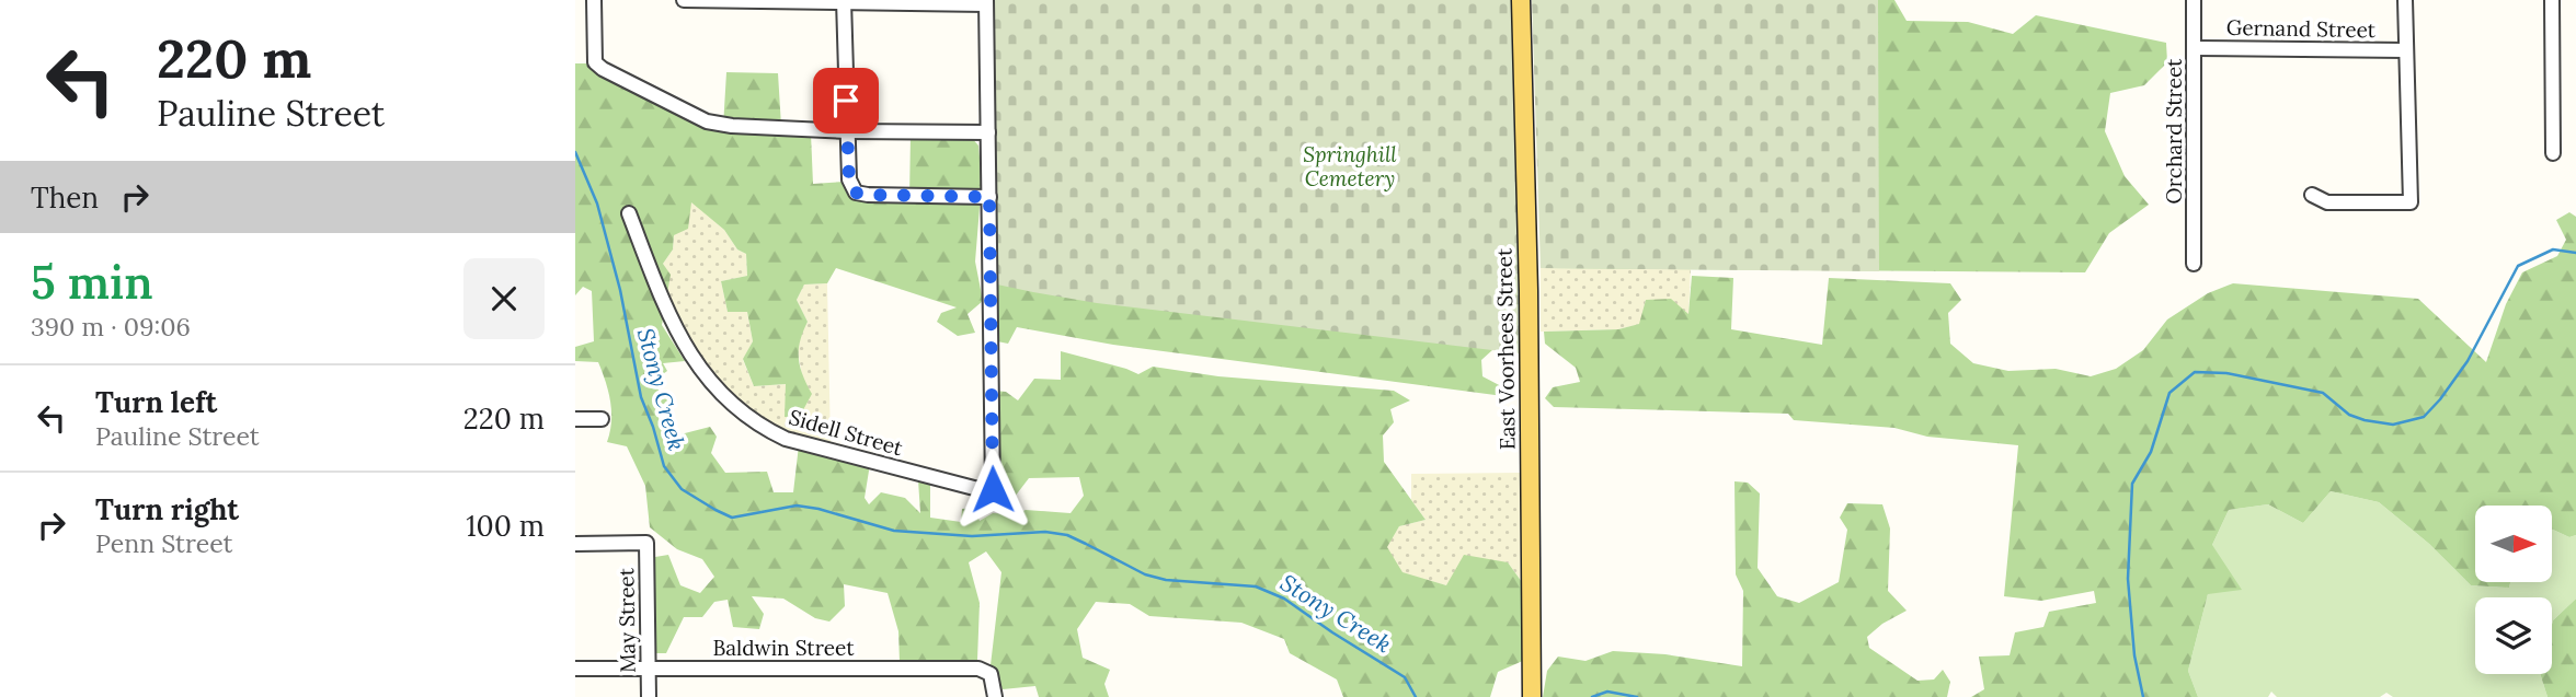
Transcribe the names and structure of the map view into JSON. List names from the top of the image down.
{
  "streets": {
    "main road": ["East Voorhees Street"],
    "street": [
      "Gernand Street",
      "Orchard Street",
      "Sidell Street",
      "May Street",
      "Baldwin Street"
    ]
  },
  "crossings": [
    ["Gernand Street", "Orchard Street"],
    ["May Street", "Baldwin Street"]
  ],
  "water": ["Stony Creek"],
  "parks": ["Springhill Cemetery"],
  "north": "right",
  "page": {
    "turn": ["220 m", "Pauline Street"],
    "then": "Then",
    "heading": ["5 min", "390 m · 09:06"],
    "list": [
      {
        "name": "Turn left",
        "note": "Pauline Street",
        "value": "220 m"
      },
      {
        "name": "Turn right",
        "note": "Penn Street",
        "value": "100 m"
      }
    ]
  }
}
